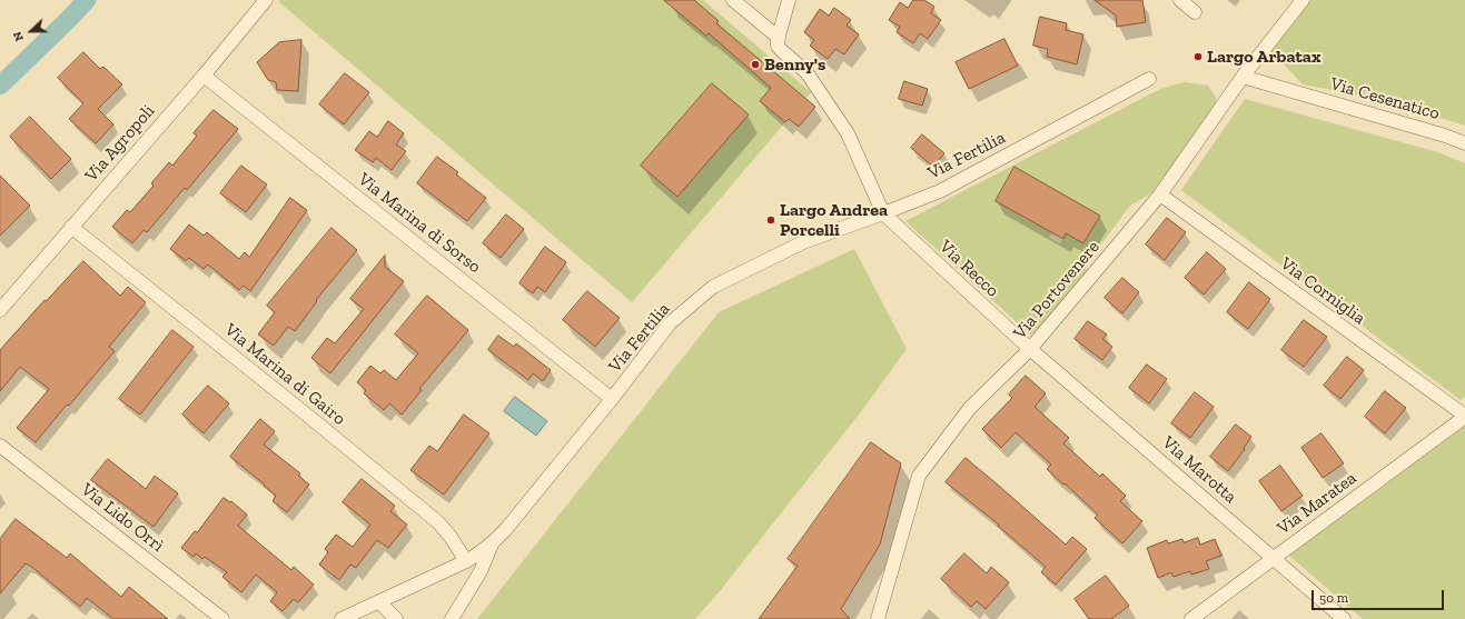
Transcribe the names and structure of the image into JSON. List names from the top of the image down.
{
  "streets": {
    "street": [
      "Via Cesenatico",
      "Via Agropoli",
      "Via Fertilia",
      "Via Marina di Sorso",
      "Via Recco",
      "Via Portovenere",
      "Via Corniglia",
      "Via Marina di Gairo",
      "Via Marotta",
      "Via Maratea",
      "Via Lido Orrì"
    ]
  },
  "crossings": [
    ["Via Cesenatico", "Via Portovenere"],
    ["Via Agropoli", "Via Marina di Sorso"],
    ["Via Agropoli", "Via Marina di Gairo"],
    ["Via Fertilia", "Via Marina di Sorso"],
    ["Via Fertilia", "Via Recco"],
    ["Via Recco", "Via Portovenere"],
    ["Via Recco", "Via Marotta"],
    ["Via Portovenere", "Via Corniglia"],
    ["Via Portovenere", "Via Marotta"],
    ["Via Corniglia", "Via Maratea"],
    ["Via Marotta", "Via Maratea"]
  ],
  "places": ["Largo Arbatax", "Benny's", "Largo Andrea Porcelli"],
  "scale_bar": "50 m",
  "north": "left"
}
